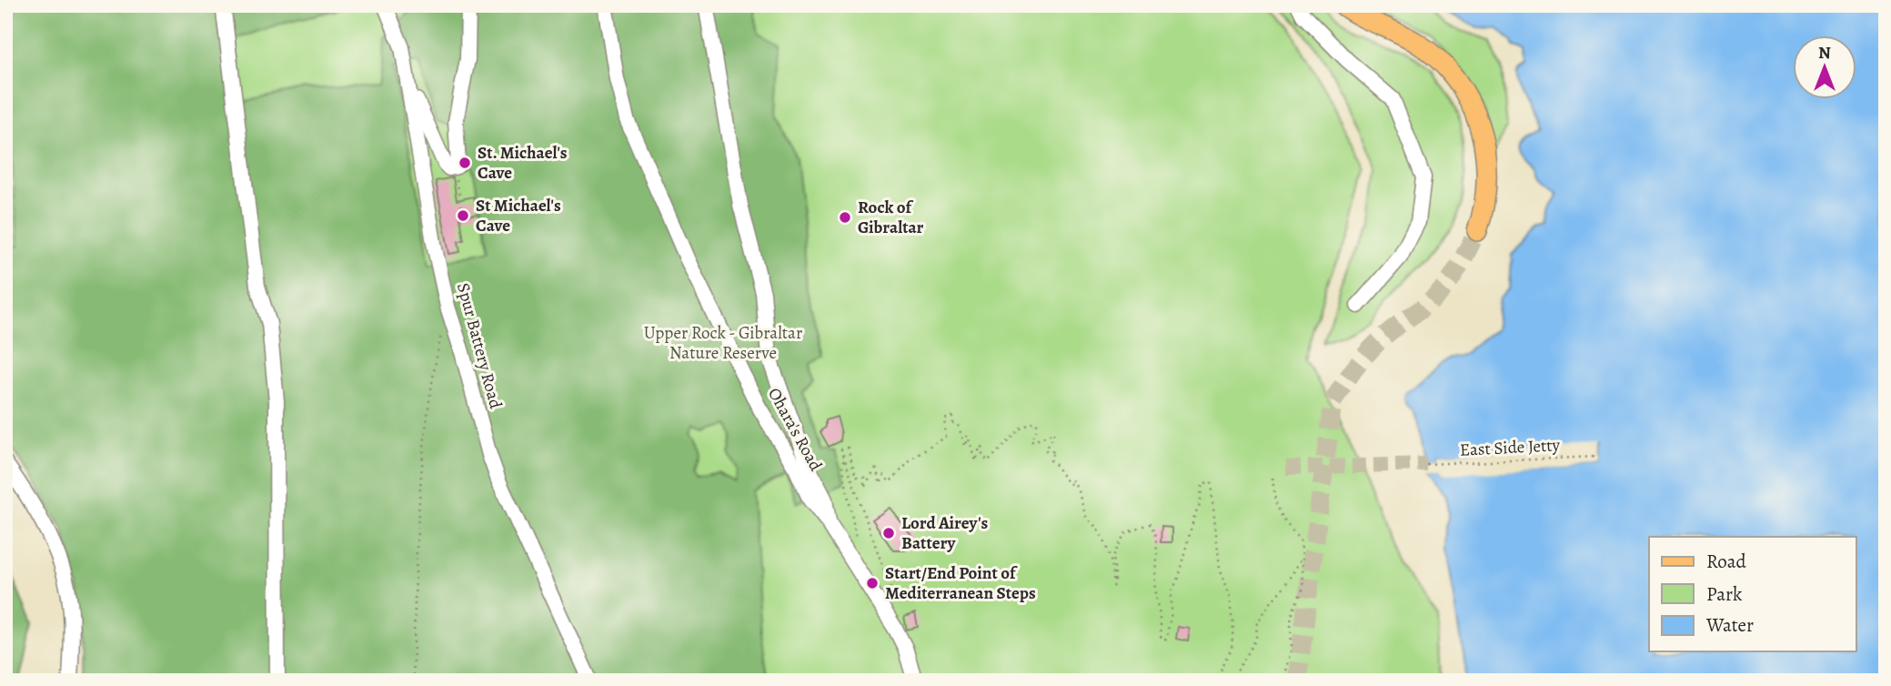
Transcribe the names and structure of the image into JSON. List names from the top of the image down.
{
  "streets": {
    "street": ["Spur Battery Road", "Ohara's Road"],
    "path": ["East Side Jetty"]
  },
  "parks": ["Upper Rock - Gibraltar Nature Reserve"],
  "places": [
    "St. Michael's Cave",
    "St Michael's Cave",
    "Rock of Gibraltar",
    "Lord Airey's Battery",
    "Start/End Point of Mediterranean Steps"
  ],
  "legend": ["Road", "Park", "Water"],
  "north": "top"
}
